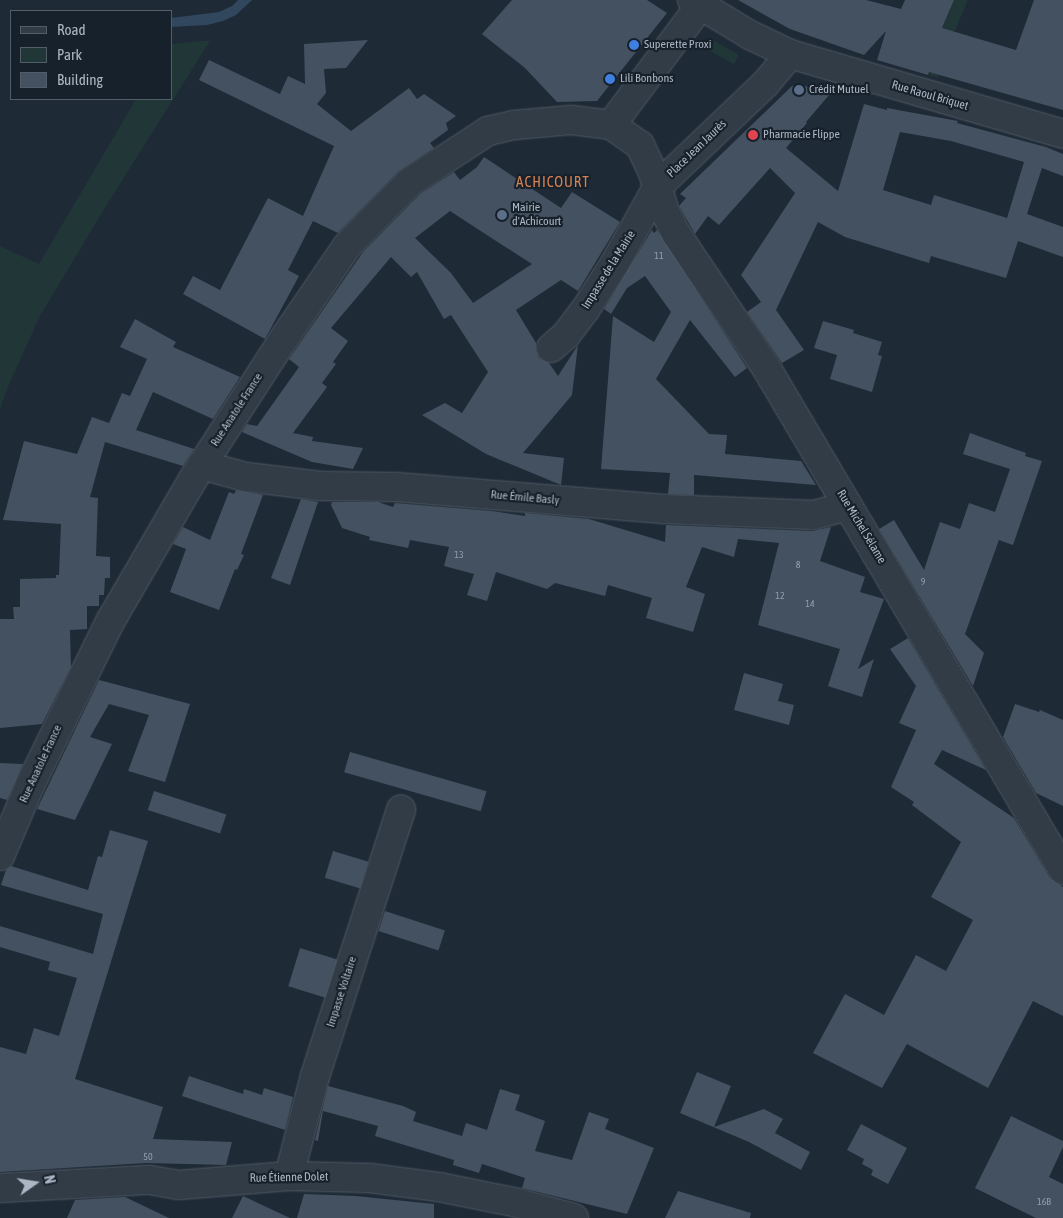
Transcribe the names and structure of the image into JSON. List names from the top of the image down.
{
  "streets": {
    "street": [
      "Rue Raoul Briquet",
      "Place Jean Jaurès",
      "Impasse de la Mairie",
      "Rue Anatole France",
      "Rue Émile Basly",
      "Rue Michel Sélame",
      "Impasse Voltaire",
      "Rue Étienne Dolet"
    ]
  },
  "crossings": [
    ["Rue Raoul Briquet", "Place Jean Jaurès"],
    ["Place Jean Jaurès", "Impasse de la Mairie"],
    ["Place Jean Jaurès", "Rue Anatole France"],
    ["Place Jean Jaurès", "Rue Michel Sélame"],
    ["Impasse de la Mairie", "Rue Michel Sélame"],
    ["Rue Anatole France", "Rue Émile Basly"],
    ["Rue Émile Basly", "Rue Michel Sélame"],
    ["Impasse Voltaire", "Rue Étienne Dolet"]
  ],
  "districts": ["ACHICOURT"],
  "places": [
    "Superette Proxi",
    "Lili Bonbons",
    "Crédit Mutuel",
    "Pharmacie Flippe",
    "Mairie d'Achicourt"
  ],
  "house_numbers": [
    "11",
    "13",
    "8",
    "9",
    "12",
    "14",
    "50",
    "16B"
  ],
  "legend": ["Road", "Park", "Building"],
  "north": "right"
}
